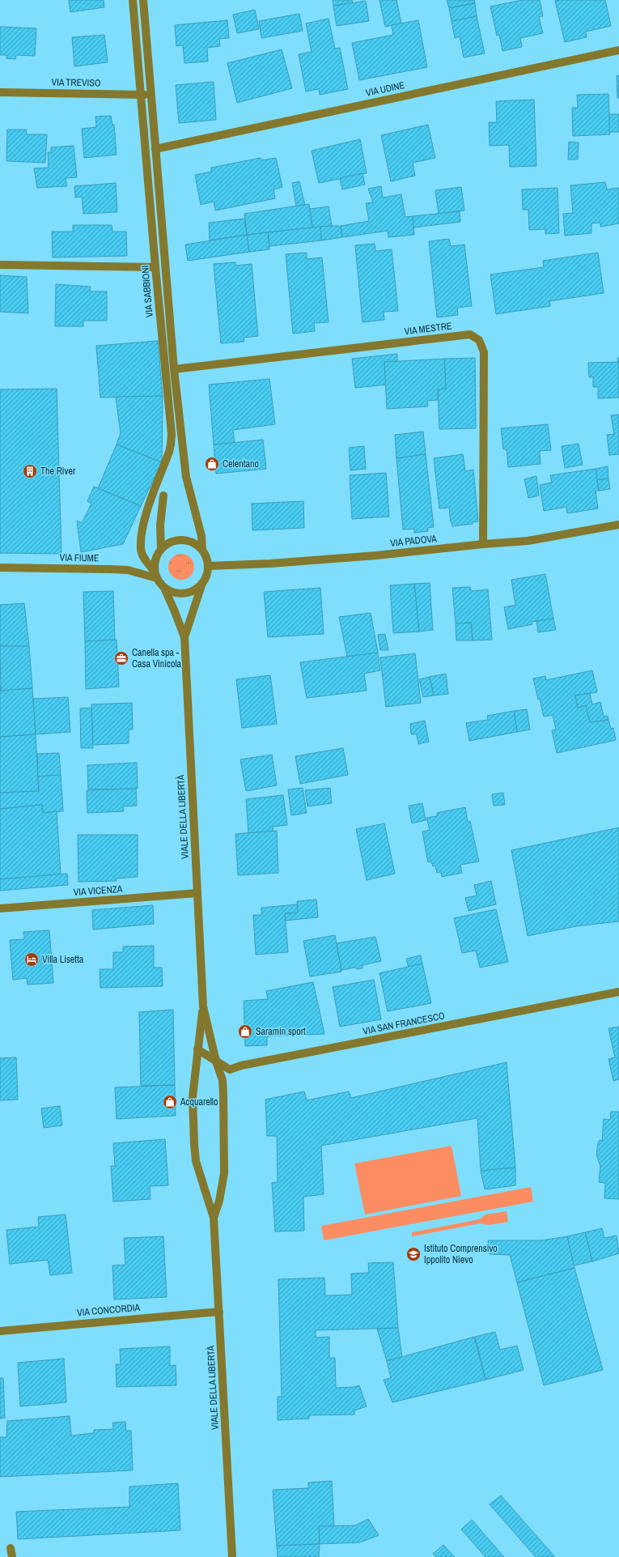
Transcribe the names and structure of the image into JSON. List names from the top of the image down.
{
  "streets": {
    "street": [
      "VIA TREVISO",
      "VIA UDINE",
      "VIA SABBIONI",
      "VIA MESTRE",
      "VIA PADOVA",
      "VIA FIUME",
      "VIALE DELLA LIBERTÀ",
      "VIA VICENZA",
      "VIA SAN FRANCESCO",
      "VIA CONCORDIA"
    ]
  },
  "crossings": [
    ["VIA TREVISO", "VIA SABBIONI"],
    ["VIA UDINE", "VIA SABBIONI"],
    ["VIA SABBIONI", "VIA MESTRE"],
    ["VIA SABBIONI", "VIA PADOVA"],
    ["VIA SABBIONI", "VIA FIUME"],
    ["VIA SABBIONI", "VIALE DELLA LIBERTÀ"],
    ["VIA MESTRE", "VIA PADOVA"],
    ["VIA PADOVA", "VIA FIUME"],
    ["VIA PADOVA", "VIALE DELLA LIBERTÀ"],
    ["VIA FIUME", "VIALE DELLA LIBERTÀ"],
    ["VIALE DELLA LIBERTÀ", "VIA VICENZA"],
    ["VIALE DELLA LIBERTÀ", "VIA CONCORDIA"]
  ],
  "places": {
    "shop": ["Celentano", "Saramin sport", "Acquarello"],
    "building": ["The River"],
    "office": ["Canella spa - Casa Vinicola"],
    "hotel": ["Villa Lisetta"],
    "school or university": ["Istituto Comprensivo Ippolito Nievo"]
  }
}
